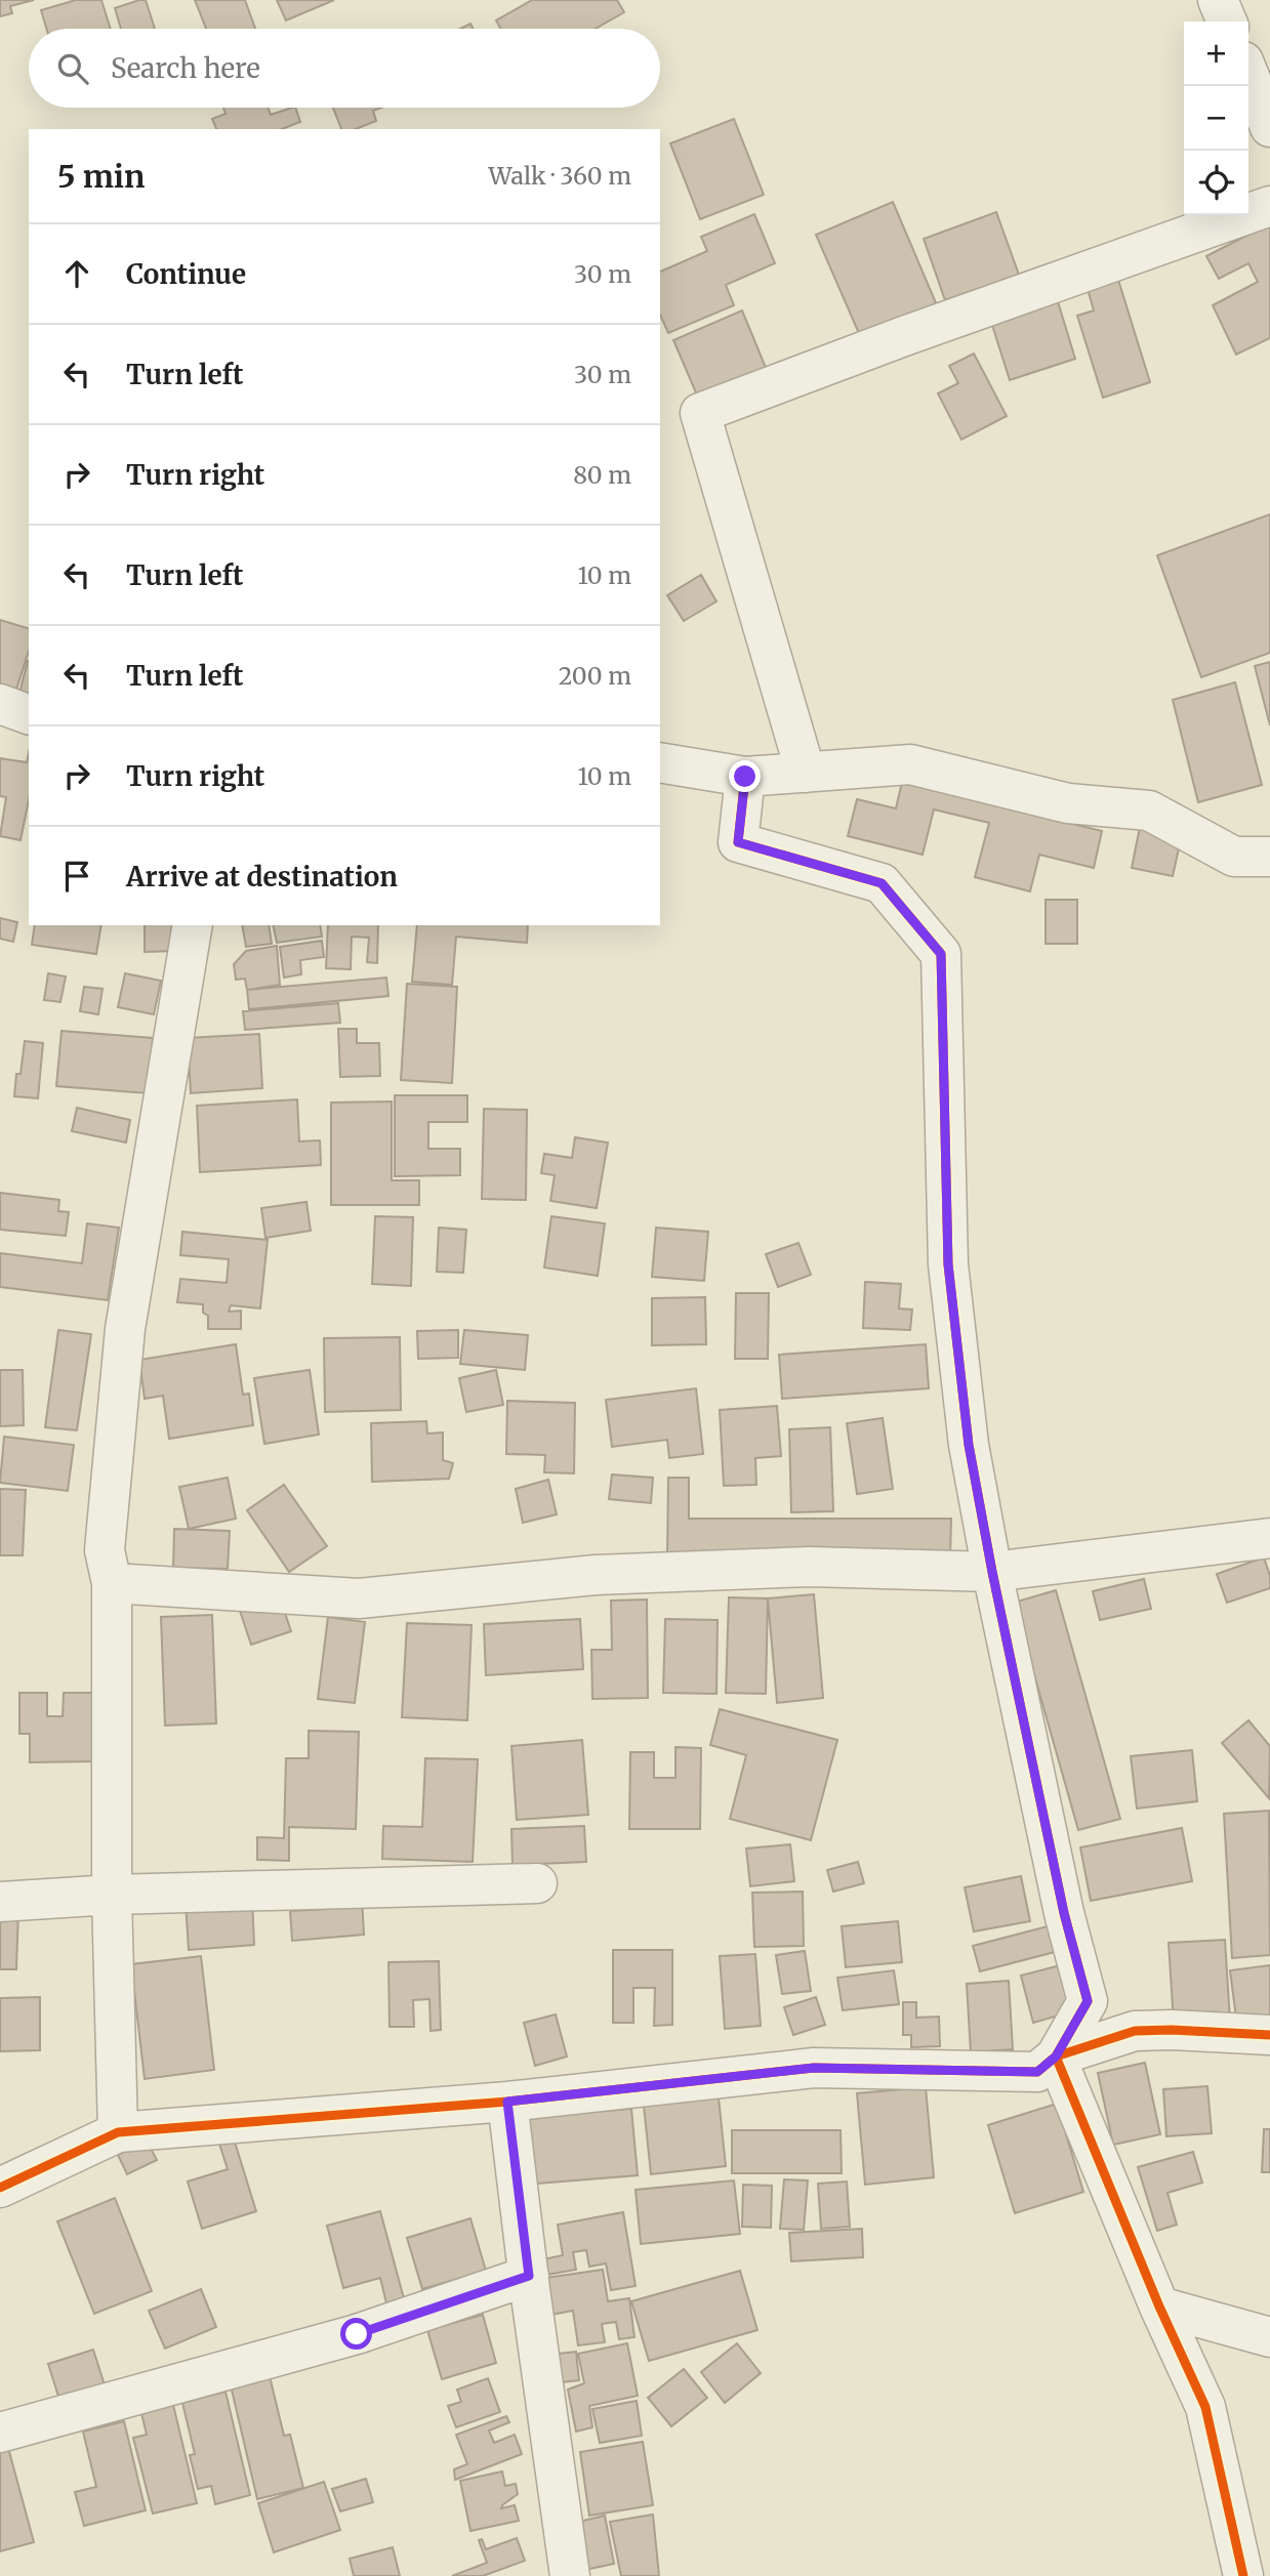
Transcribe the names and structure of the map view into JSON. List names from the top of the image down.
{
  "page": {
    "map_buttons": ["+", "−"],
    "search": "Search here",
    "heading": ["5 min", "Walk · 360 m"],
    "list": [
      ["Continue", "30 m"],
      ["Turn left", "30 m"],
      ["Turn right", "80 m"],
      ["Turn left", "10 m"],
      ["Turn left", "200 m"],
      ["Turn right", "10 m"],
      "Arrive at destination"
    ]
  }
}
